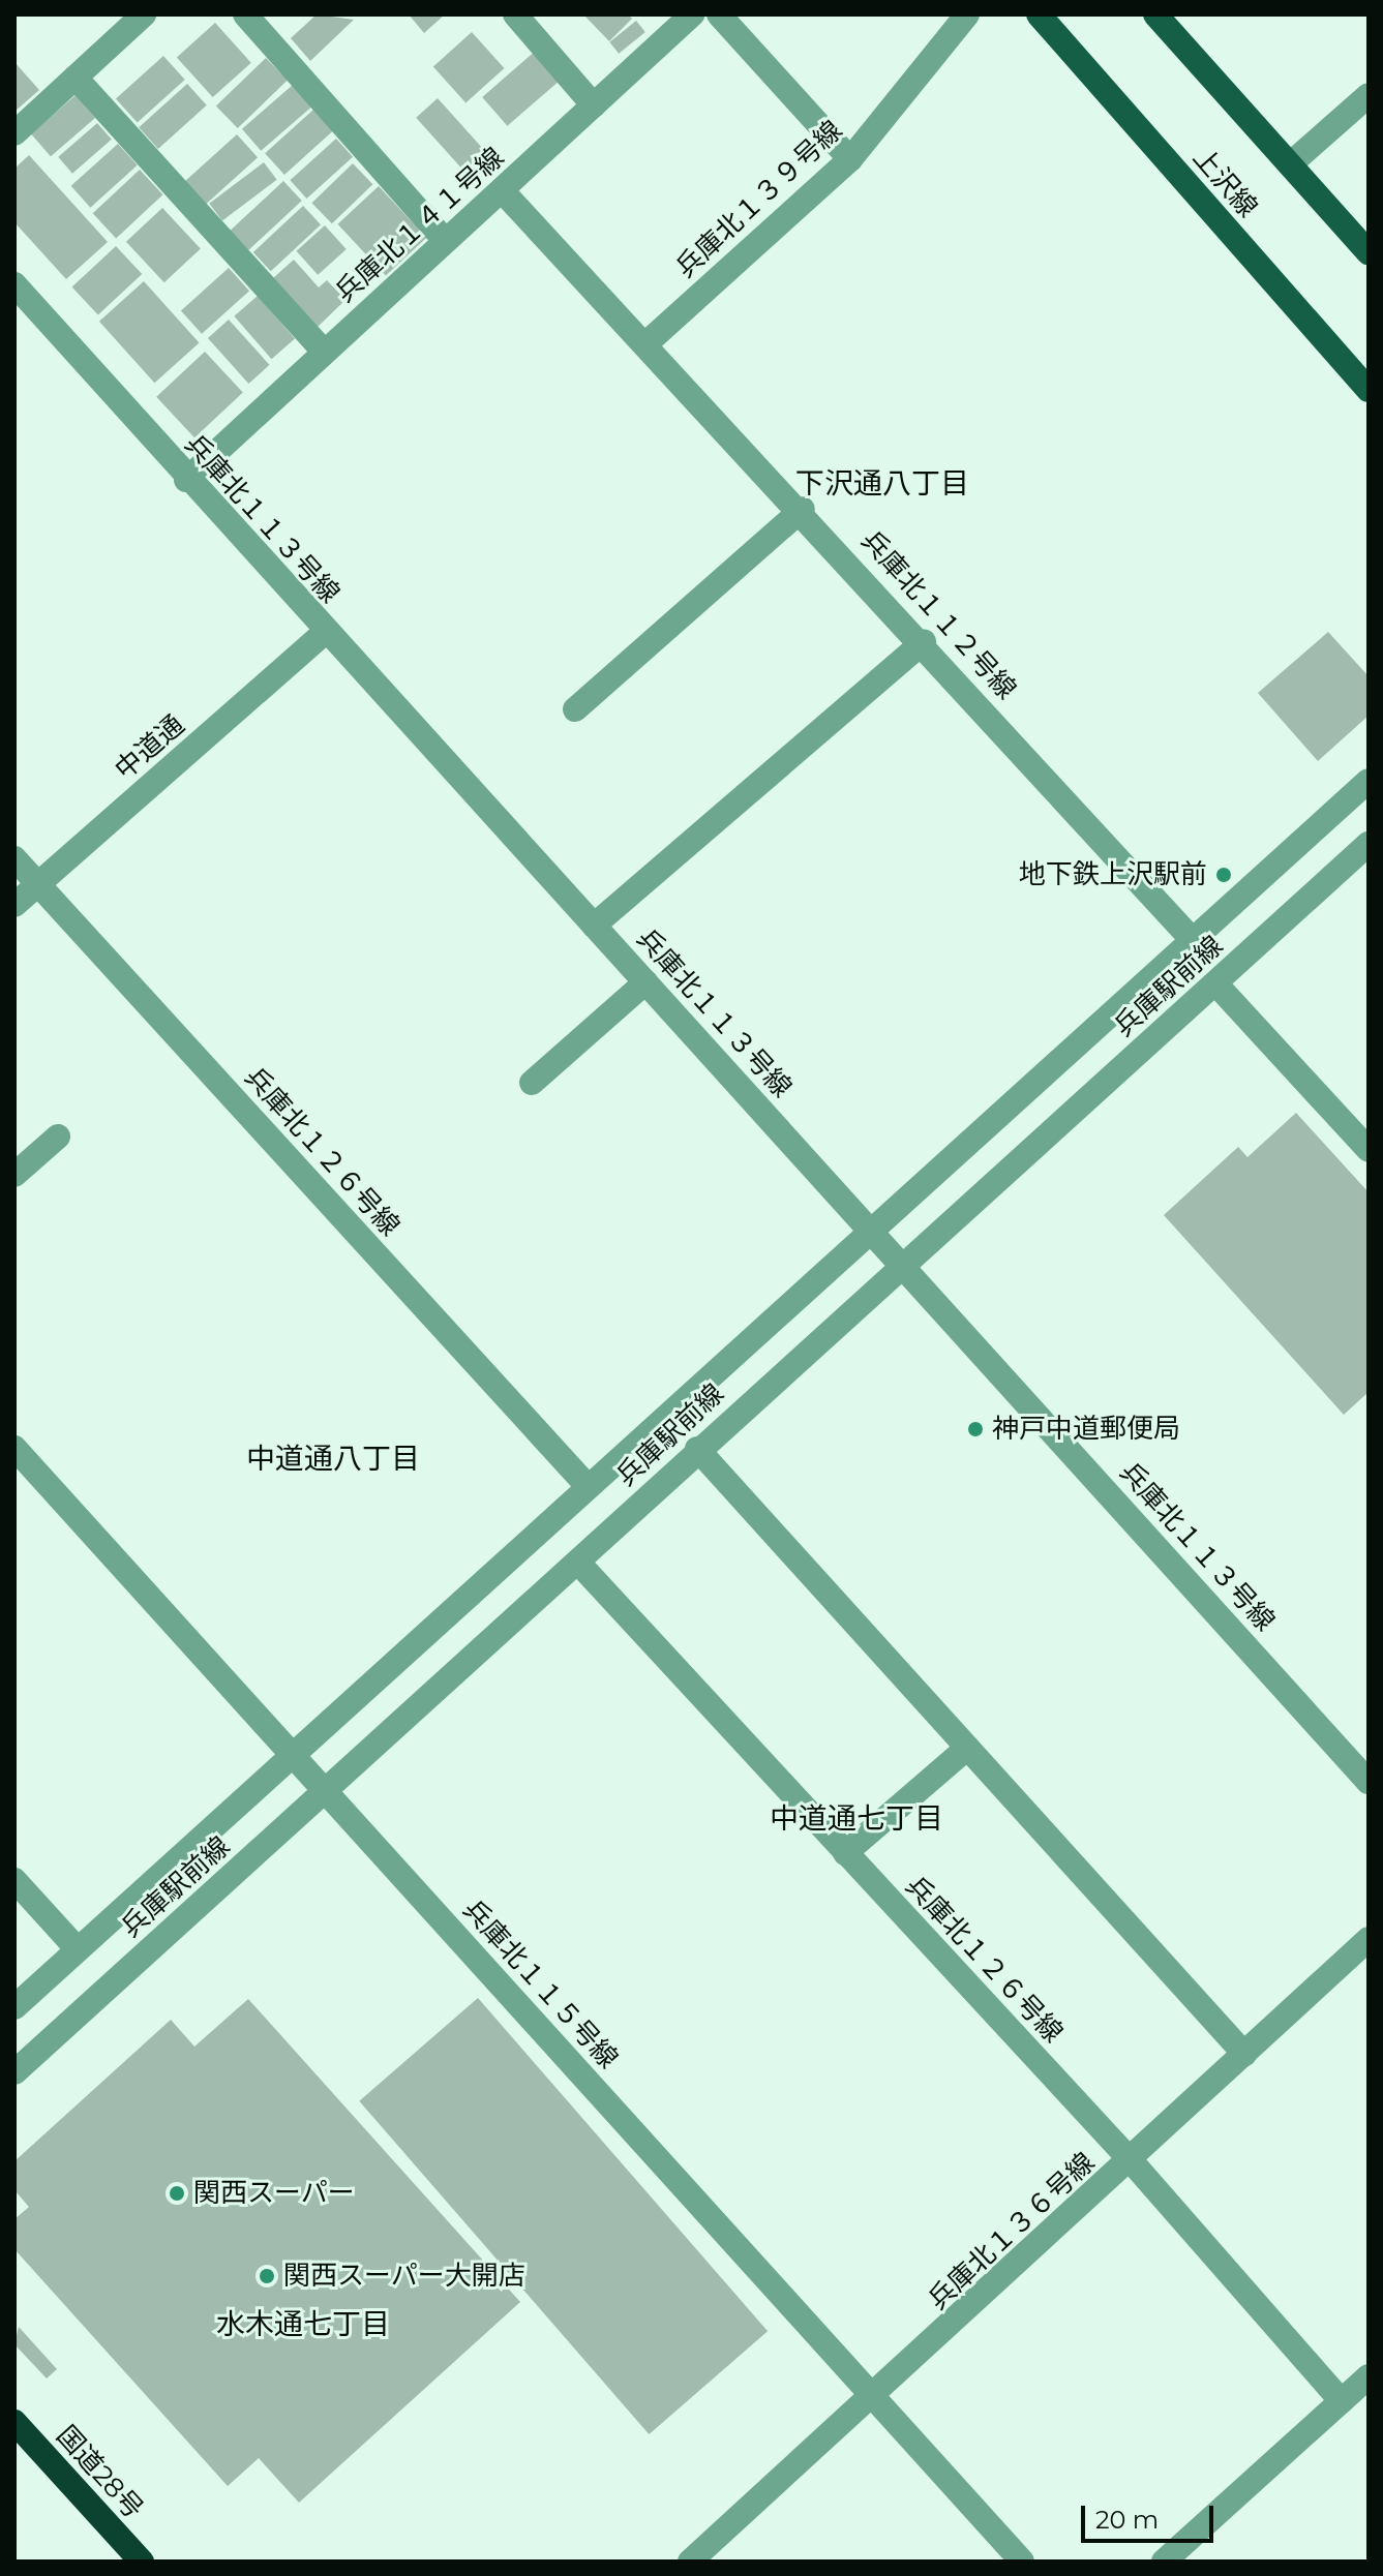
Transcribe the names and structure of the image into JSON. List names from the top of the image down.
{
  "streets": {
    "highway": ["国道28号"],
    "main road": ["上沢線"],
    "street": [
      "兵庫北１３９号線",
      "兵庫北１４１号線",
      "兵庫北１１３号線",
      "兵庫北１１２号線",
      "中道通",
      "兵庫駅前線",
      "兵庫北１２６号線",
      "兵庫北１１５号線",
      "兵庫北１３６号線"
    ]
  },
  "crossings": [
    ["兵庫北１３９号線", "兵庫北１１２号線"],
    ["兵庫北１４１号線", "兵庫北１１３号線"],
    ["兵庫北１４１号線", "兵庫北１１２号線"],
    ["兵庫北１１３号線", "中道通"],
    ["兵庫北１１３号線", "兵庫駅前線"],
    ["兵庫北１１２号線", "兵庫駅前線"],
    ["中道通", "兵庫北１２６号線"],
    ["兵庫駅前線", "兵庫北１２６号線"],
    ["兵庫駅前線", "兵庫北１１５号線"],
    ["兵庫北１２６号線", "兵庫北１３６号線"],
    ["兵庫北１１５号線", "兵庫北１３６号線"]
  ],
  "districts": [
    "下沢通八丁目",
    "中道通八丁目",
    "中道通七丁目",
    "水木通七丁目"
  ],
  "places": [
    "地下鉄上沢駅前",
    "神戸中道郵便局",
    "関西スーパー",
    "関西スーパー大開店"
  ],
  "scale_bar": "20 m"
}
